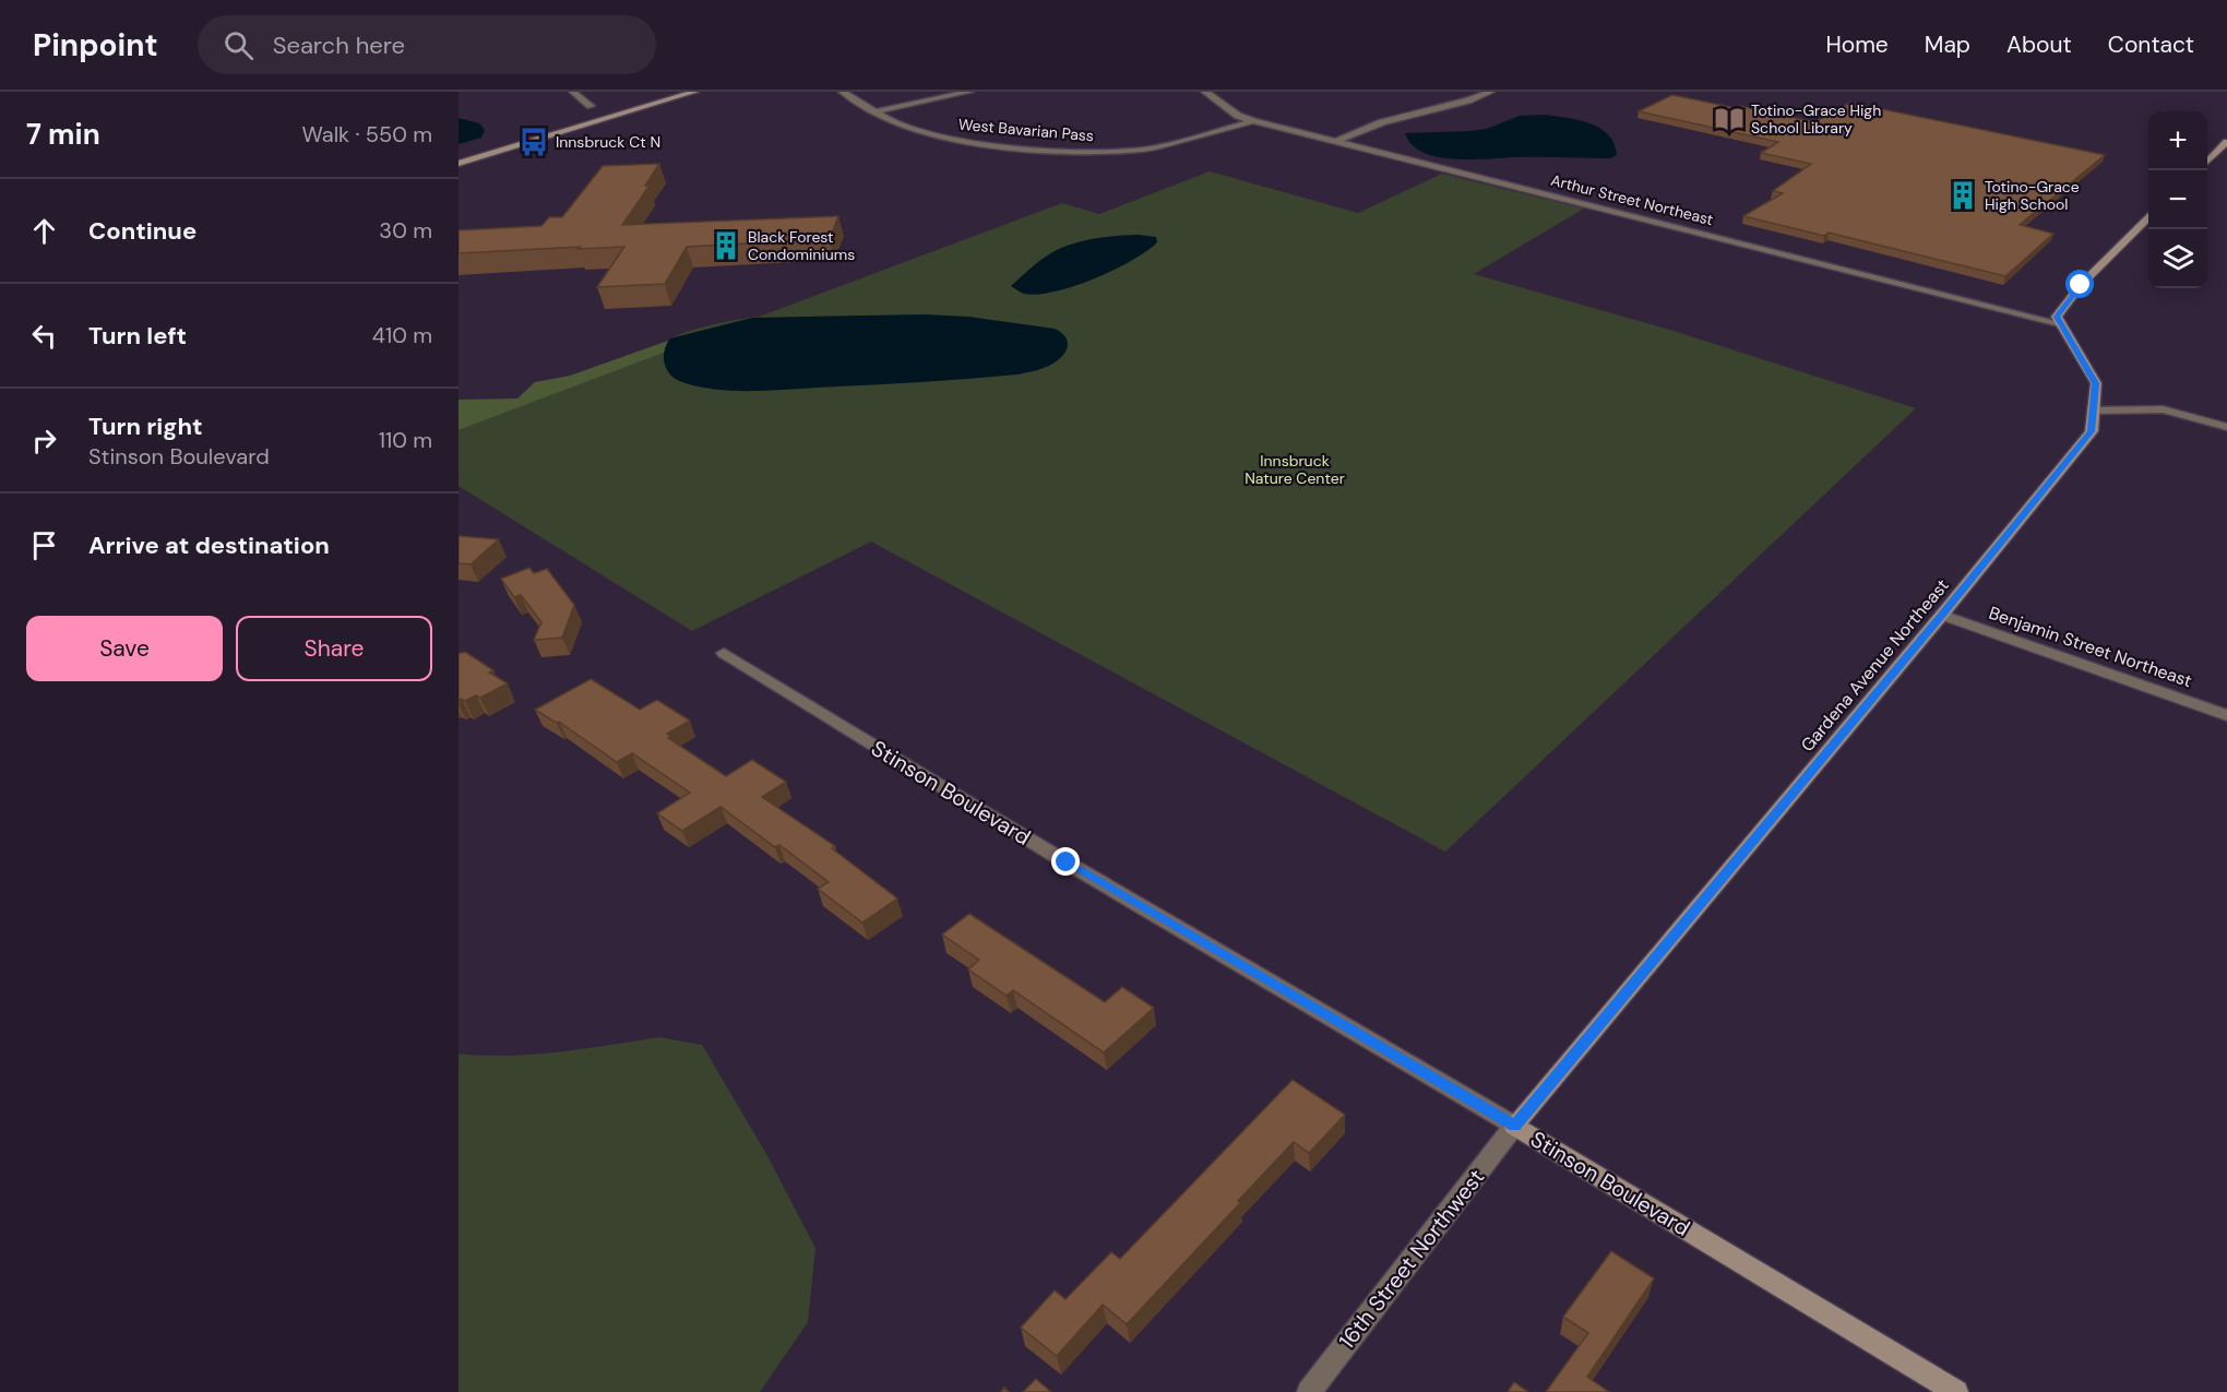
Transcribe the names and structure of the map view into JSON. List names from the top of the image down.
{
  "streets": {
    "street": [
      "West Bavarian Pass",
      "Arthur Street Northeast",
      "Benjamin Street Northeast",
      "Gardena Avenue Northeast",
      "Stinson Boulevard",
      "16th Street Northwest"
    ]
  },
  "crossings": [
    ["West Bavarian Pass", "Arthur Street Northeast"],
    ["Arthur Street Northeast", "Gardena Avenue Northeast"],
    ["Benjamin Street Northeast", "Gardena Avenue Northeast"],
    ["Gardena Avenue Northeast", "Stinson Boulevard"],
    ["Gardena Avenue Northeast", "16th Street Northwest"],
    ["Stinson Boulevard", "16th Street Northwest"]
  ],
  "parks": ["Innsbruck Nature Center"],
  "places": {
    "library": ["Totino-Grace High School Library"],
    "bus stop": ["Innsbruck Ct N"],
    "building": ["Totino-Grace High School", "Black Forest Condominiums"]
  },
  "page": {
    "header": "Pinpoint",
    "search": "Search here",
    "nav": [
      "Home",
      "Map",
      "About",
      "Contact"
    ],
    "heading": ["7 min", "Walk · 550 m"],
    "map_buttons": ["+", "−"],
    "list": [
      ["Continue", "30 m"],
      ["Turn left", "410 m"],
      ["Turn right", "Stinson Boulevard", "110 m"],
      "Arrive at destination"
    ],
    "buttons": ["Save", "Share"]
  }
}
